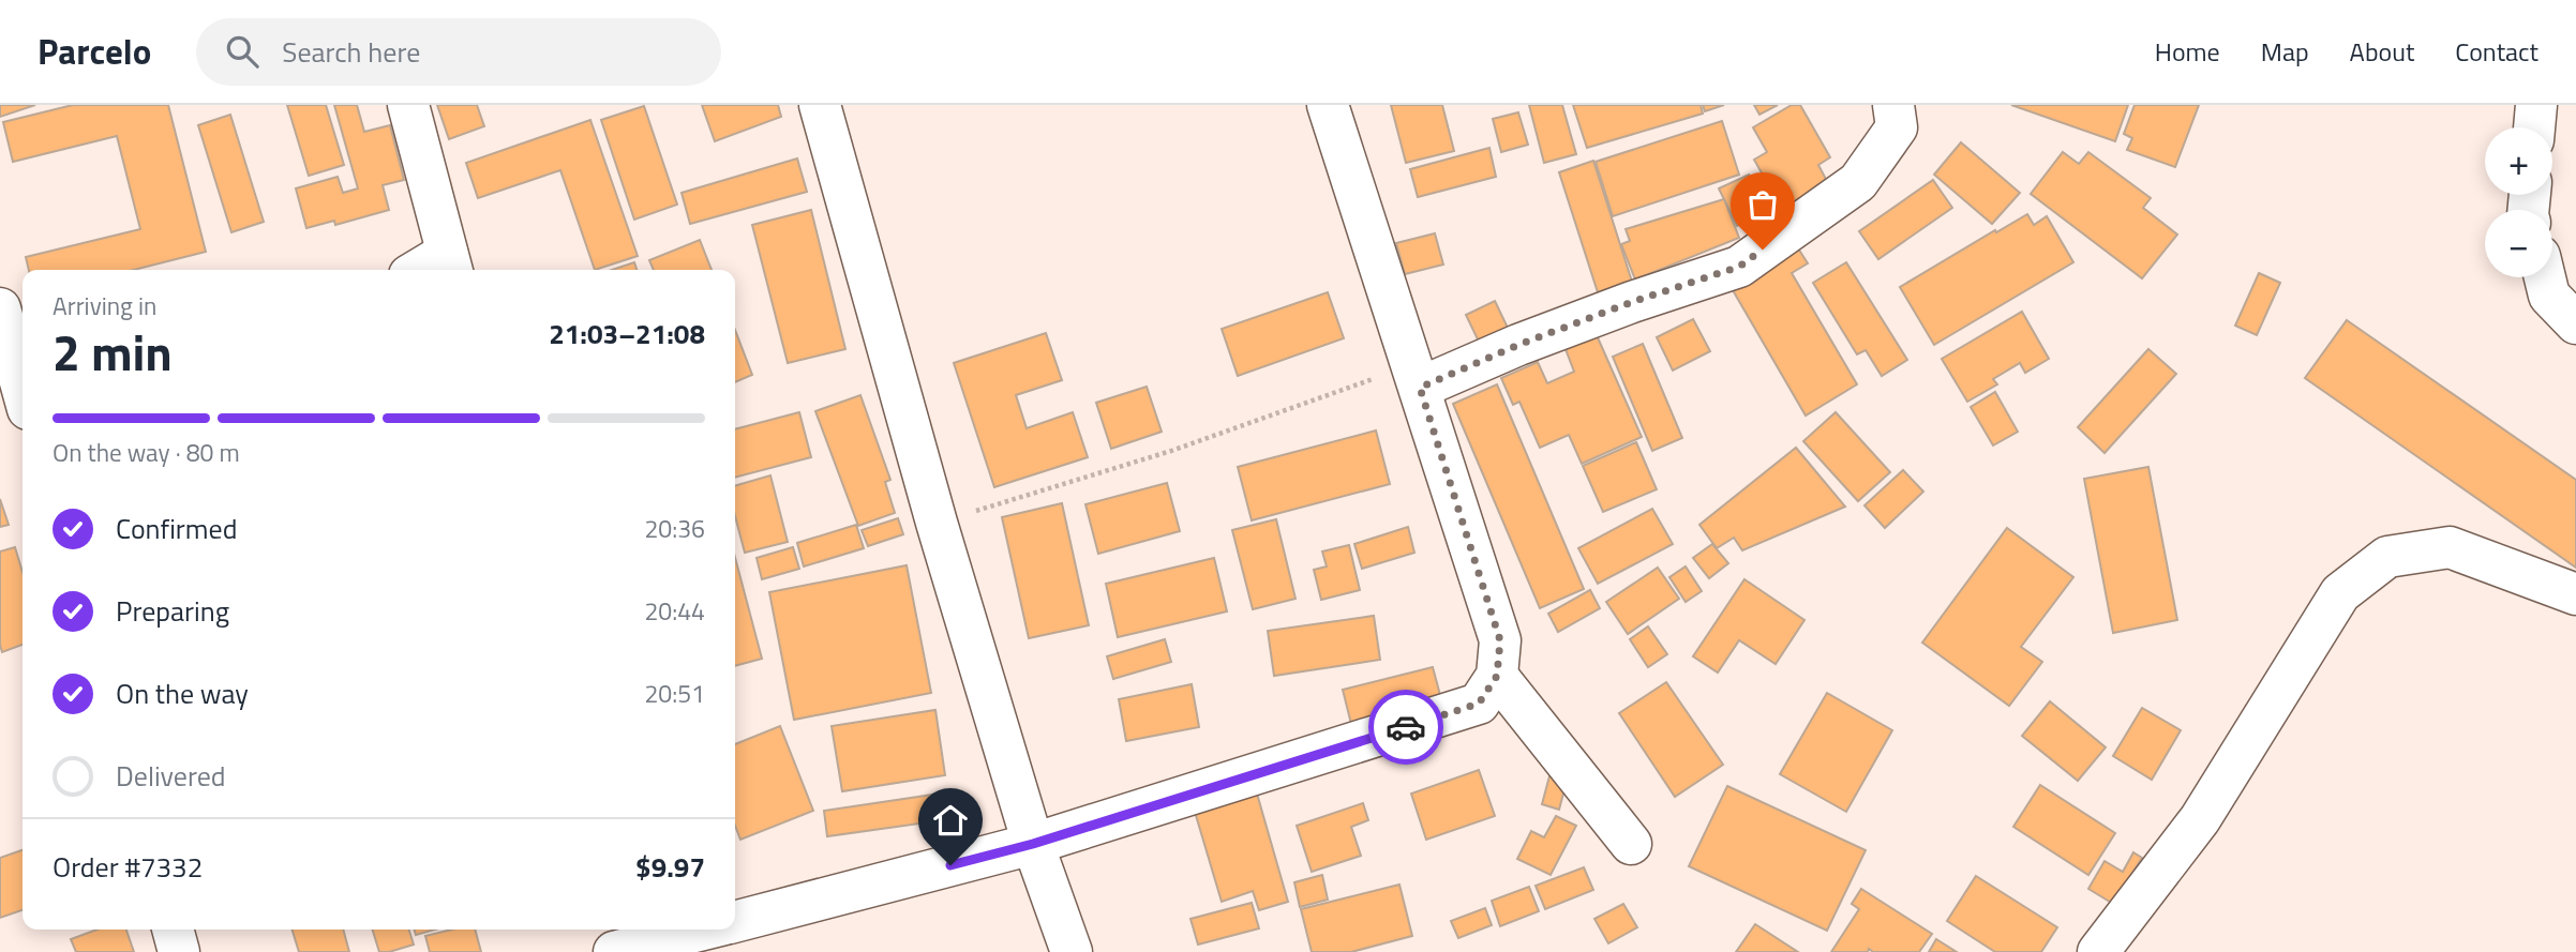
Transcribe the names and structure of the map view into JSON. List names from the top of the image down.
{
  "page": {
    "header": "Parcelo",
    "search": "Search here",
    "nav": [
      "Home",
      "Map",
      "About",
      "Contact"
    ],
    "map_buttons": ["+", "−"],
    "heading": ["2 min", "Arriving in", "21:03–21:08"],
    "panel": ["Order #7332", "$9.97"],
    "bar": "On the way · 80 m",
    "list": [
      ["Confirmed", "20:36"],
      ["Preparing", "20:44"],
      ["On the way", "20:51"],
      "Delivered"
    ]
  }
}
